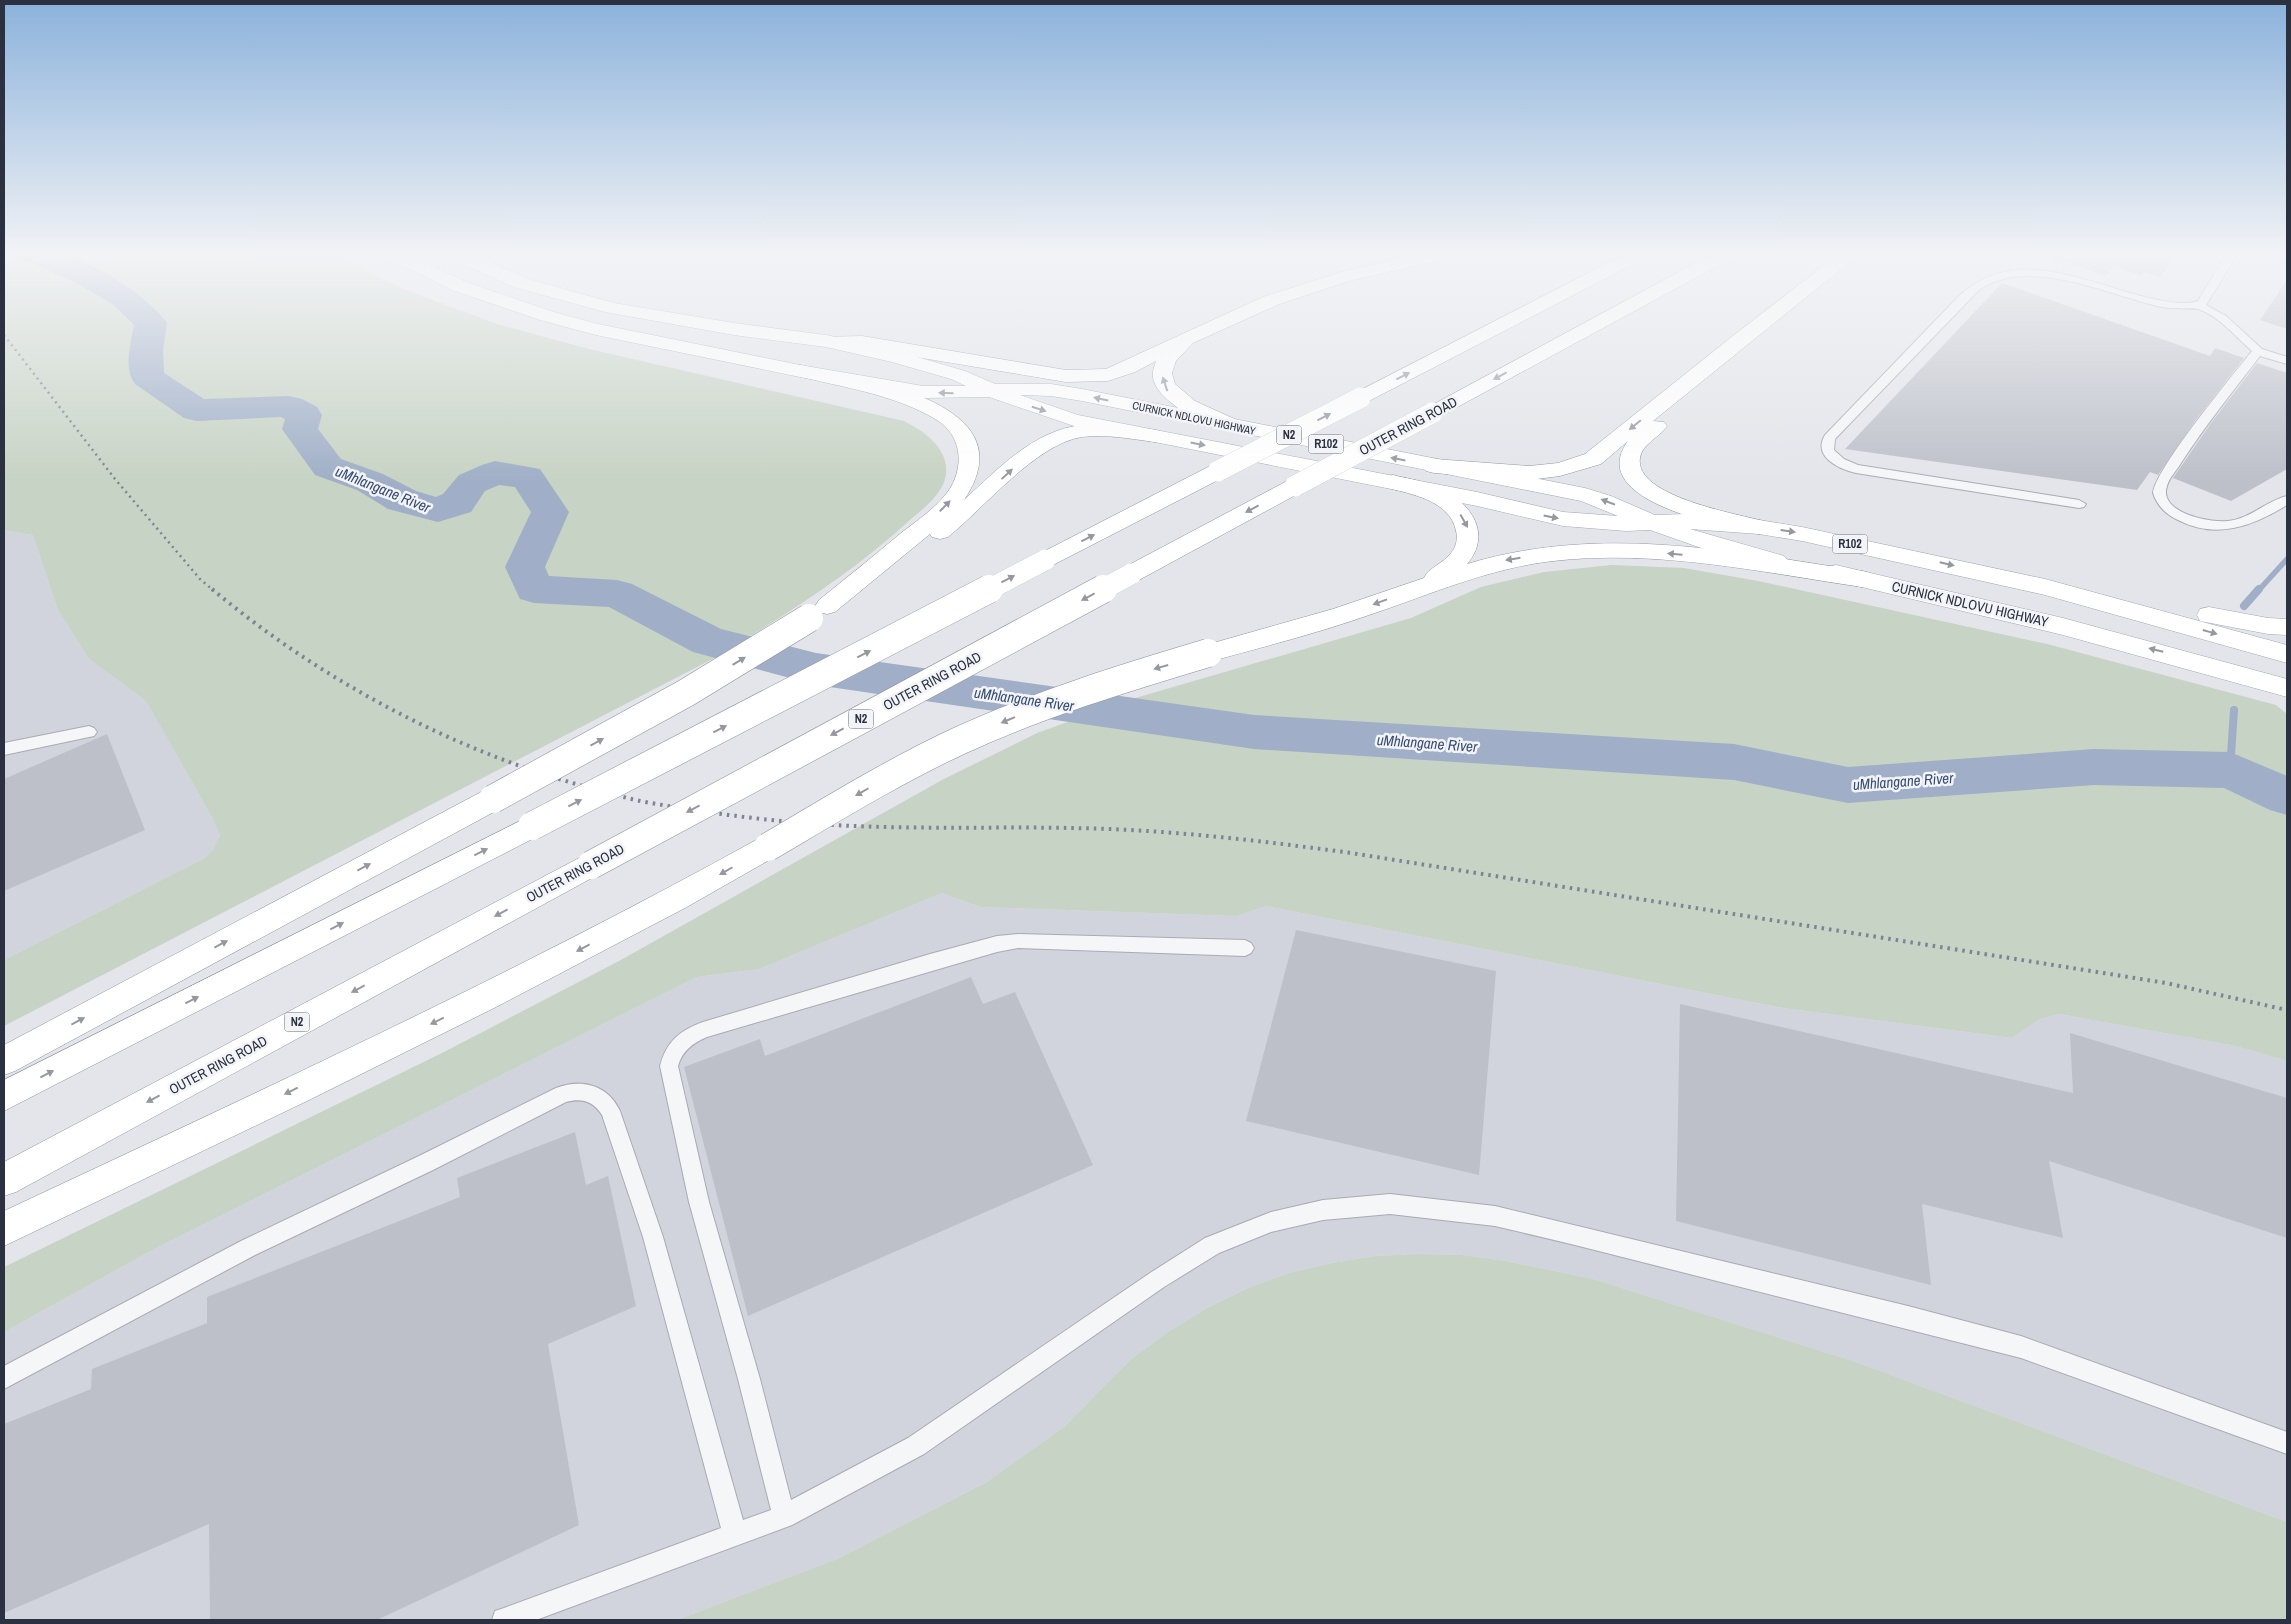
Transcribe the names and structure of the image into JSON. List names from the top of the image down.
{
  "streets": {
    "main road": [
      "CURNICK NDLOVU HIGHWAY",
      "OUTER RING ROAD",
      "N2",
      "R102"
    ]
  },
  "water": ["uMhlangane River"]
}
